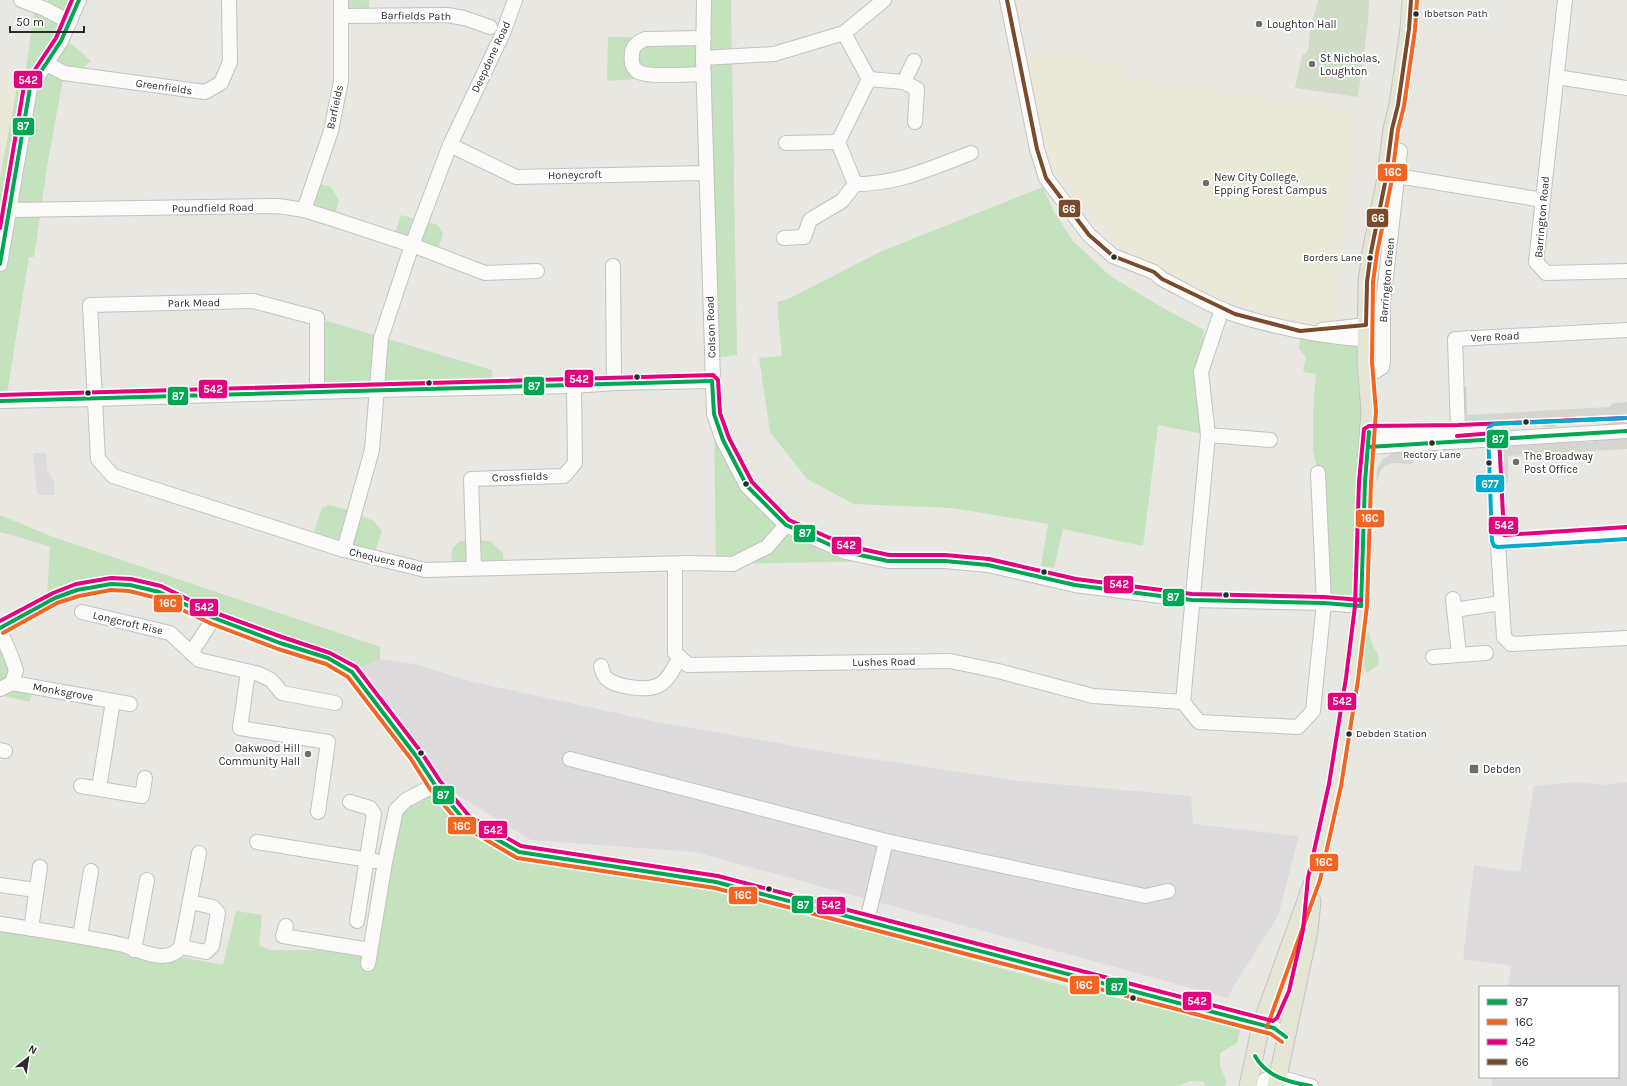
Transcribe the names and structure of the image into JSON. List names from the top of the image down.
{
  "streets": {
    "street": [
      "Barfields Path",
      "Deepdene Road",
      "Greenfields",
      "Barfields",
      "Honeycroft",
      "Poundfield Road",
      "Barrington Road",
      "Barrington Green",
      "Park Mead",
      "Colson Road",
      "Vere Road",
      "Crossfields",
      "Chequers Road",
      "Longcroft Rise",
      "Lushes Road",
      "Monksgrove"
    ]
  },
  "crossings": [
    ["Barfields Path", "Barfields"],
    ["Deepdene Road", "Honeycroft"],
    ["Deepdene Road", "Poundfield Road"],
    ["Deepdene Road", "Chequers Road"],
    ["Barfields", "Poundfield Road"],
    ["Honeycroft", "Colson Road"],
    ["Park Mead", "Chequers Road"],
    ["Colson Road", "Chequers Road"],
    ["Crossfields", "Chequers Road"]
  ],
  "places": {
    "other": [
      "Ibbetson Path",
      "Loughton Hall",
      "St Nicholas, Loughton",
      "New City College, Epping Forest Campus",
      "Borders Lane",
      "Rectory Lane",
      "The Broadway Post Office",
      "Debden Station",
      "Oakwood Hill Community Hall"
    ],
    "transit": ["Debden"]
  },
  "lines": [
    "transit line 87",
    "transit line 16C",
    "transit line 542",
    "transit line 66",
    "transit line 677"
  ],
  "legend": [
    "87",
    "16C",
    "542",
    "66"
  ],
  "scale_bar": "50 m",
  "north": "top right"
}
